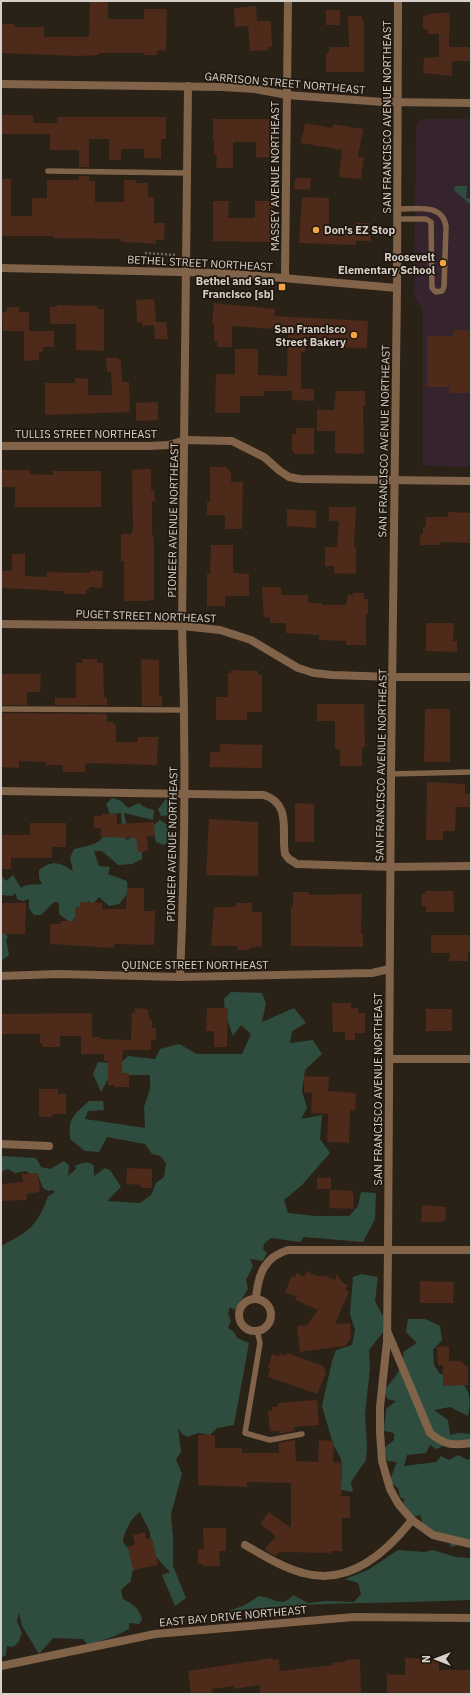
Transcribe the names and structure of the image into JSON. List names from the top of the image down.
{
  "streets": {
    "street": [
      "GARRISON STREET NORTHEAST",
      "SAN FRANCISCO AVENUE NORTHEAST",
      "MASSEY AVENUE NORTHEAST",
      "BETHEL STREET NORTHEAST",
      "TULLIS STREET NORTHEAST",
      "PIONEER AVENUE NORTHEAST",
      "PUGET STREET NORTHEAST",
      "QUINCE STREET NORTHEAST",
      "EAST BAY DRIVE NORTHEAST"
    ]
  },
  "crossings": [
    ["GARRISON STREET NORTHEAST", "SAN FRANCISCO AVENUE NORTHEAST"],
    ["GARRISON STREET NORTHEAST", "MASSEY AVENUE NORTHEAST"],
    ["GARRISON STREET NORTHEAST", "PIONEER AVENUE NORTHEAST"],
    ["SAN FRANCISCO AVENUE NORTHEAST", "BETHEL STREET NORTHEAST"],
    ["SAN FRANCISCO AVENUE NORTHEAST", "TULLIS STREET NORTHEAST"],
    ["SAN FRANCISCO AVENUE NORTHEAST", "PUGET STREET NORTHEAST"],
    ["SAN FRANCISCO AVENUE NORTHEAST", "QUINCE STREET NORTHEAST"],
    ["MASSEY AVENUE NORTHEAST", "BETHEL STREET NORTHEAST"],
    ["BETHEL STREET NORTHEAST", "PIONEER AVENUE NORTHEAST"],
    ["TULLIS STREET NORTHEAST", "PIONEER AVENUE NORTHEAST"],
    ["PIONEER AVENUE NORTHEAST", "PUGET STREET NORTHEAST"],
    ["PIONEER AVENUE NORTHEAST", "QUINCE STREET NORTHEAST"]
  ],
  "places": {
    "other": ["Don's EZ Stop", "Roosevelt Elementary School", "San Francisco Street Bakery"],
    "transit": ["Bethel and San Francisco [sb]"]
  },
  "north": "left"
}
